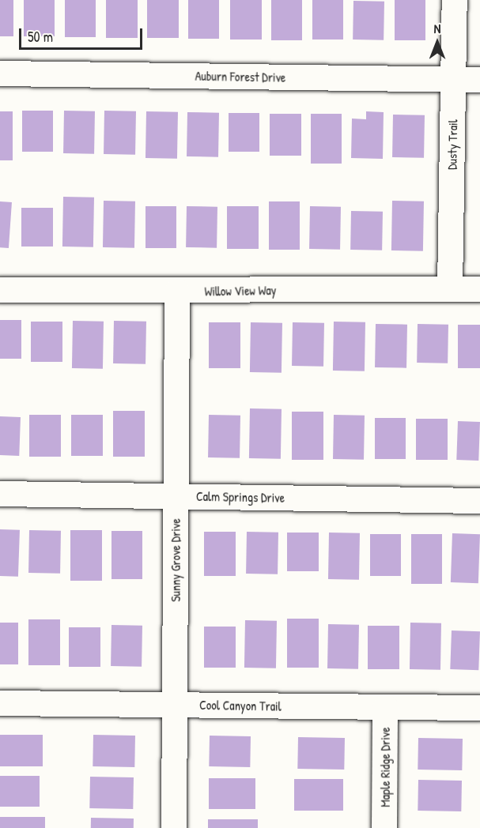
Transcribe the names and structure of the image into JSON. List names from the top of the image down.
{
  "streets": {
    "street": [
      "Auburn Forest Drive",
      "Dusty Trail",
      "Willow View Way",
      "Calm Springs Drive",
      "Sunny Grove Drive",
      "Cool Canyon Trail",
      "Maple Ridge Drive"
    ]
  },
  "crossings": [
    ["Auburn Forest Drive", "Dusty Trail"],
    ["Dusty Trail", "Willow View Way"],
    ["Willow View Way", "Sunny Grove Drive"],
    ["Calm Springs Drive", "Sunny Grove Drive"],
    ["Sunny Grove Drive", "Cool Canyon Trail"],
    ["Cool Canyon Trail", "Maple Ridge Drive"]
  ],
  "scale_bar": "50 m",
  "north": "top"
}
